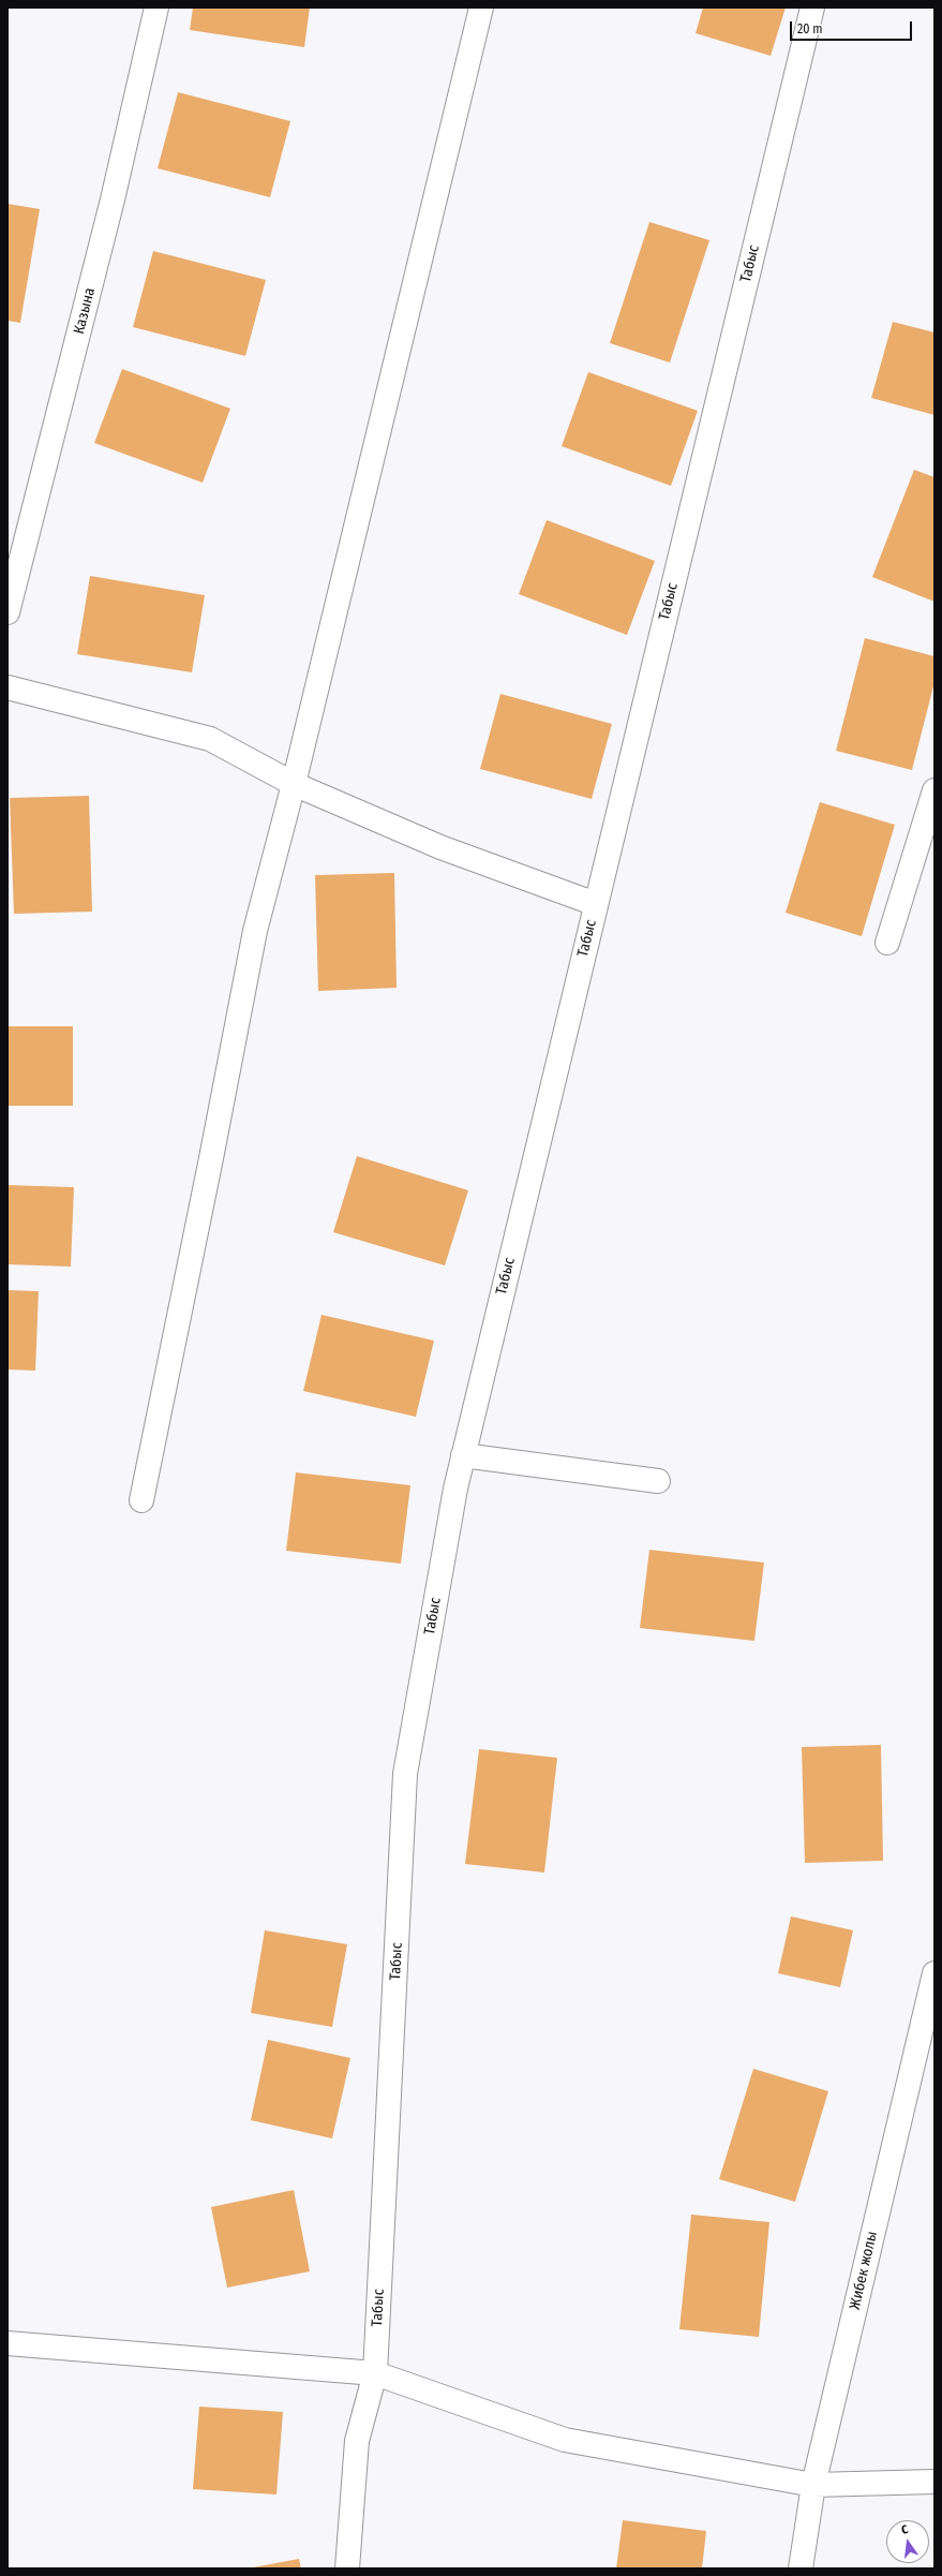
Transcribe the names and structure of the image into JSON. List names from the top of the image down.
{
  "streets": {
    "street": ["Табыс", "Казына", "Жибек жолы"]
  },
  "scale_bar": "20 m",
  "north": "top"
}
